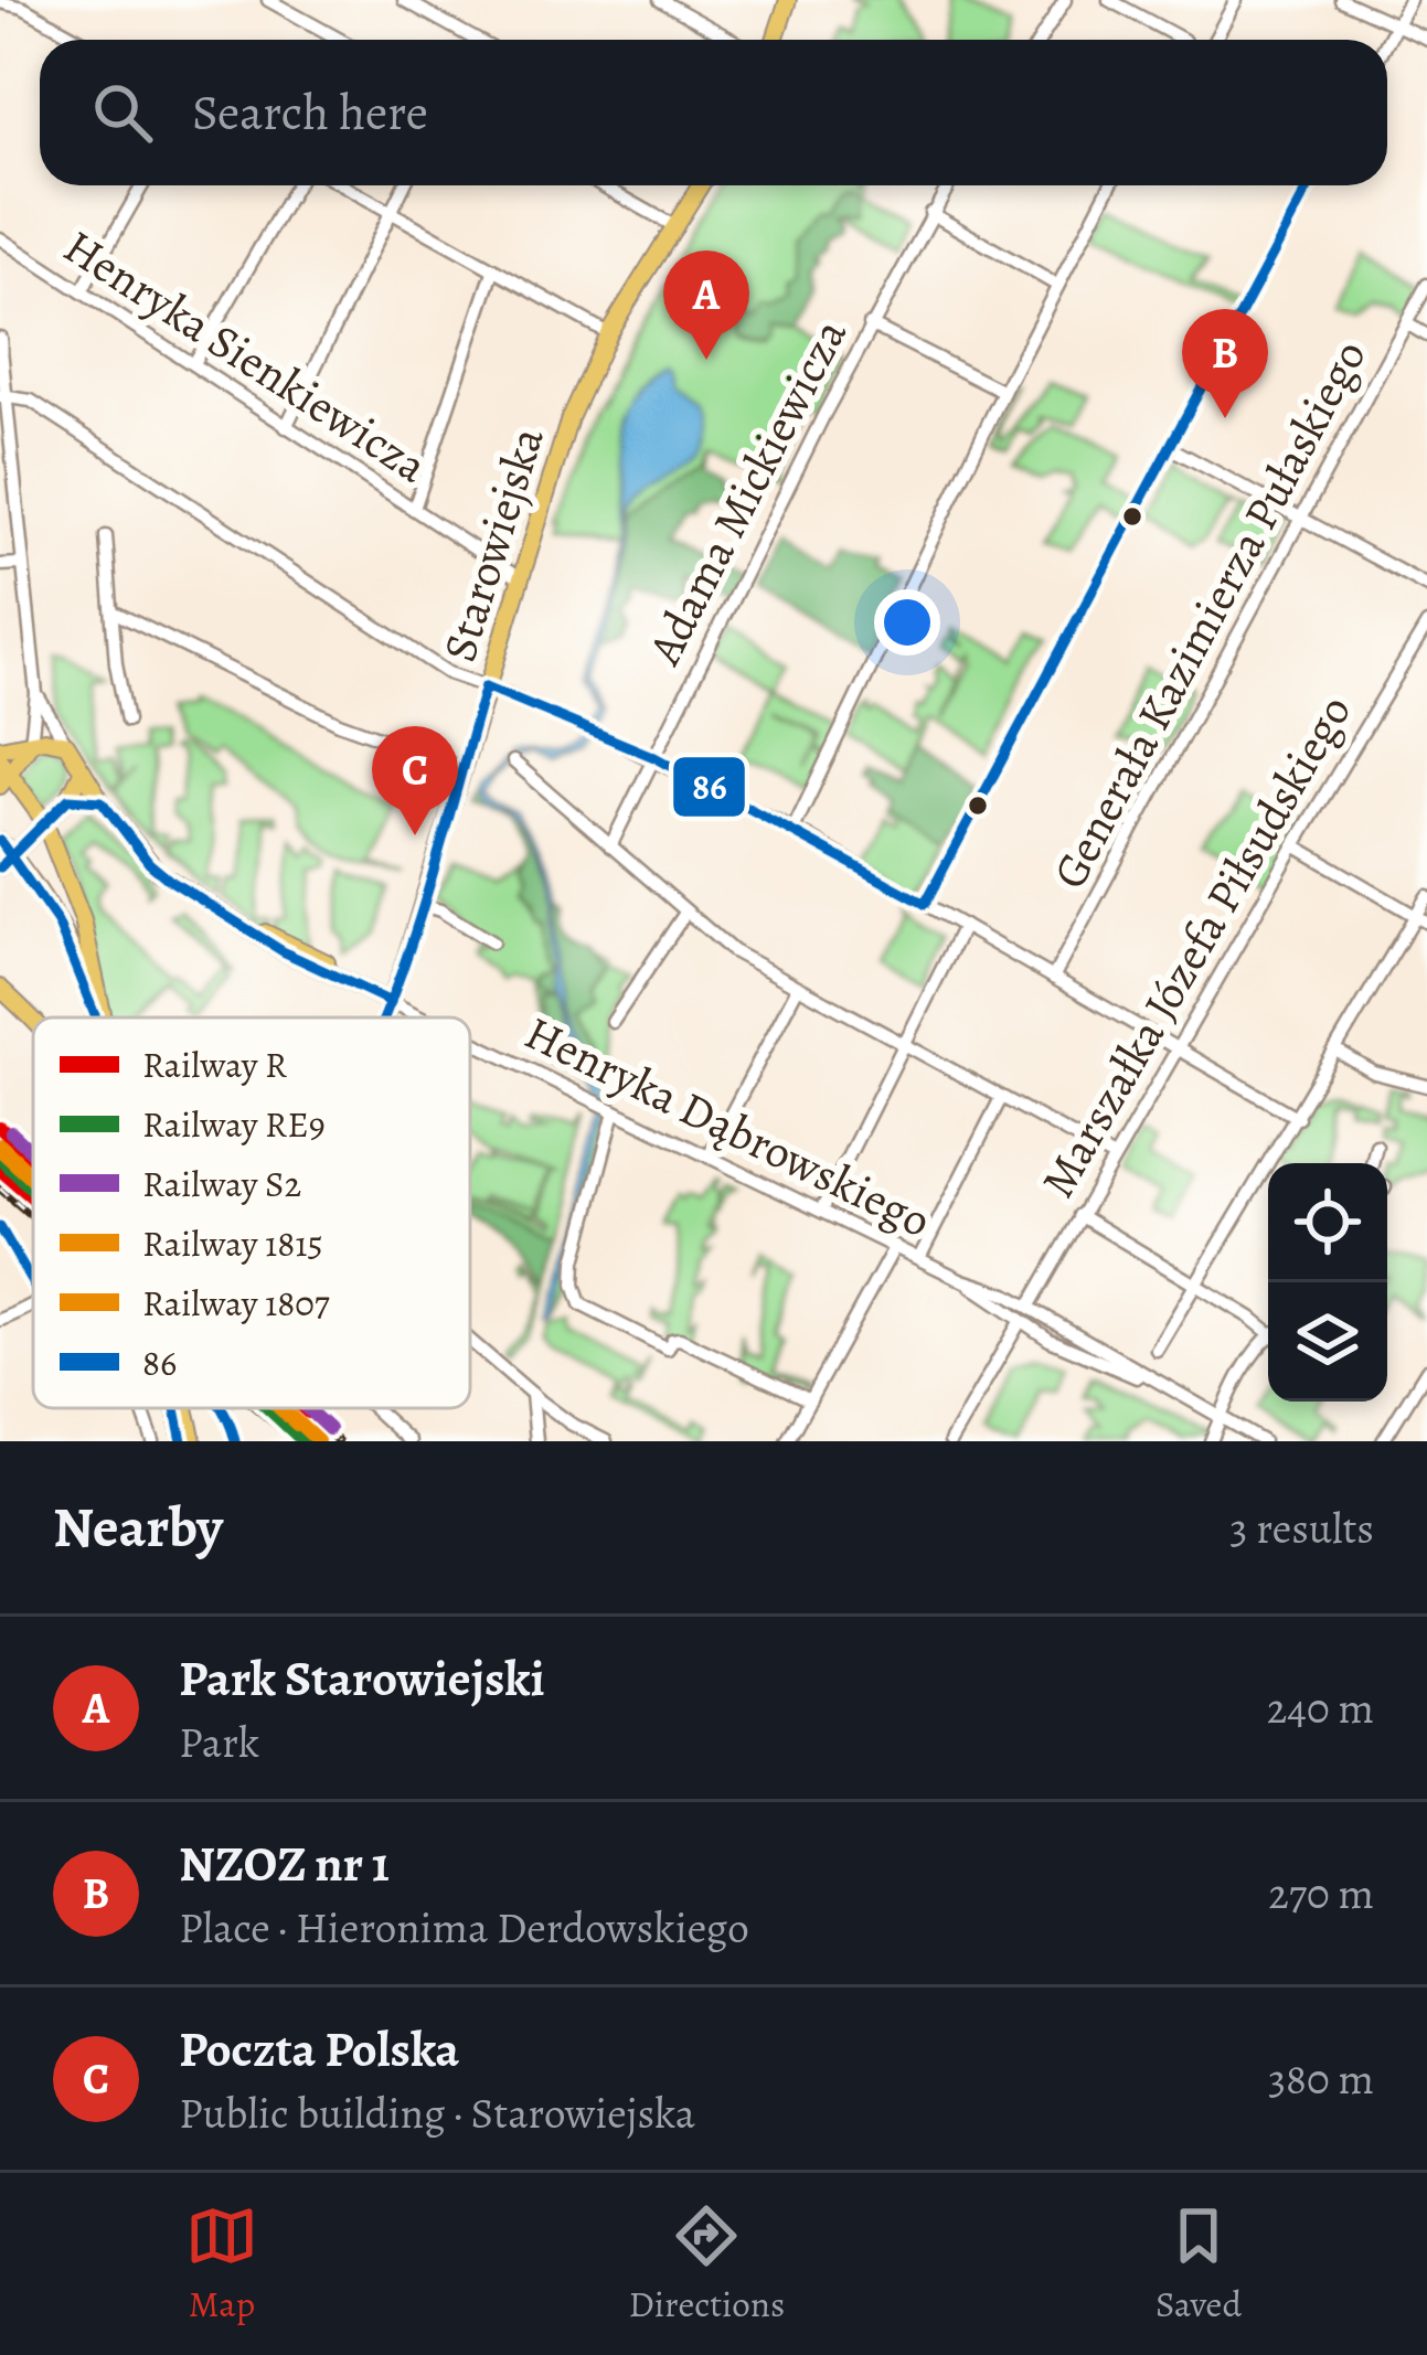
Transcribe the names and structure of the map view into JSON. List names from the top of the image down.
{
  "streets": {
    "main road": ["Starowiejska", "Henryka Dąbrowskiego"],
    "street": [
      "Henryka Sienkiewicza",
      "Adama Mickiewicza",
      "Generała Kazimierza Pułaskiego",
      "Marszałka Józefa Piłsudskiego"
    ]
  },
  "crossings": [
    ["Henryka Sienkiewicza", "Starowiejska"],
    ["Starowiejska", "Henryka Dąbrowskiego"],
    ["Marszałka Józefa Piłsudskiego", "Henryka Dąbrowskiego"]
  ],
  "lines": [
    "transit line 86",
    "rail line R",
    "rail line S2",
    "rail line 1815",
    "rail line 1807",
    "rail line RE9"
  ],
  "legend": [
    "Railway R",
    "Railway RE9",
    "Railway S2",
    "Railway 1815",
    "Railway 1807",
    "86"
  ],
  "page": {
    "search": "Search here",
    "pins": ["A", "B", "C"],
    "heading": ["Nearby", "3 results"],
    "list": [
      {
        "mark": "A",
        "name": "Park Starowiejski",
        "note": "Park",
        "value": "240 m"
      },
      {
        "mark": "B",
        "name": "NZOZ nr 1",
        "note": "Place · Hieronima Derdowskiego",
        "value": "270 m"
      },
      {
        "mark": "C",
        "name": "Poczta Polska",
        "note": "Public building · Starowiejska",
        "value": "380 m"
      }
    ],
    "nav": ["Map", "Directions", "Saved"]
  }
}
